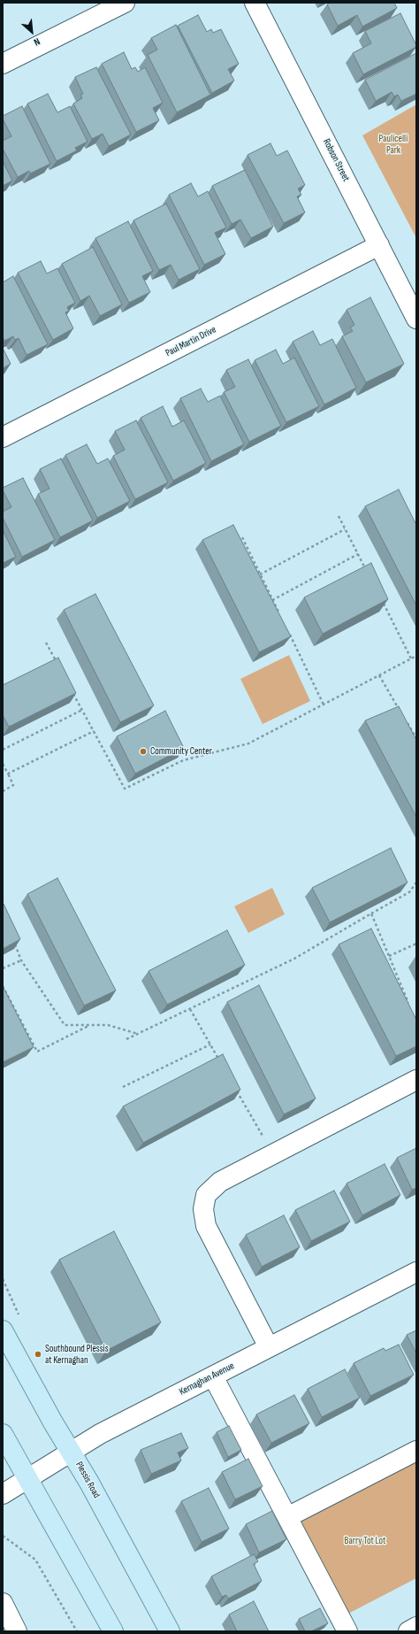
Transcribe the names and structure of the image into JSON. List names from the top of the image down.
{
  "streets": {
    "main road": ["Plessis Road"],
    "street": ["Robson Street", "Paul Martin Drive", "Kernaghan Avenue"]
  },
  "crossings": [
    ["Robson Street", "Paul Martin Drive"],
    ["Kernaghan Avenue", "Plessis Road"]
  ],
  "parks": ["Paulicelli Park", "Barry Tot Lot"],
  "places": ["Community Center", "Southbound Plessis at Kernaghan"],
  "north": "bottom right"
}
